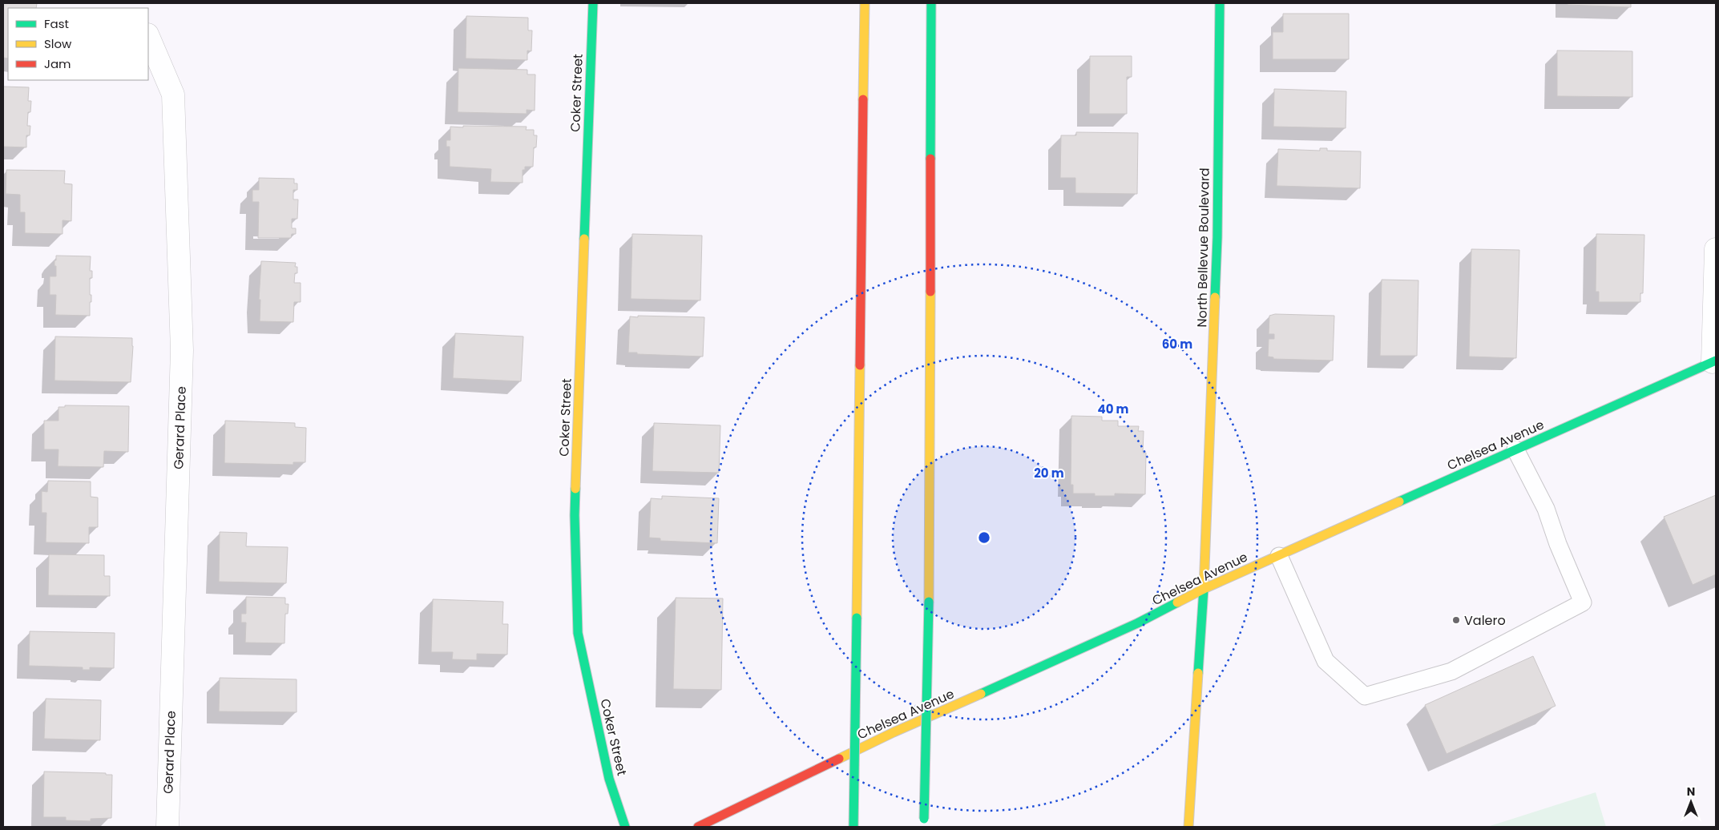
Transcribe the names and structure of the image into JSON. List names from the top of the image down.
{
  "streets": {
    "main road": ["Coker Street", "North Bellevue Boulevard", "Chelsea Avenue"],
    "street": ["Gerard Place"]
  },
  "crossings": [
    ["North Bellevue Boulevard", "Chelsea Avenue"]
  ],
  "places": ["Valero"],
  "legend": ["Fast", "Slow", "Jam"],
  "north": "top",
  "rings": ["60 m", "40 m", "20 m"]
}
